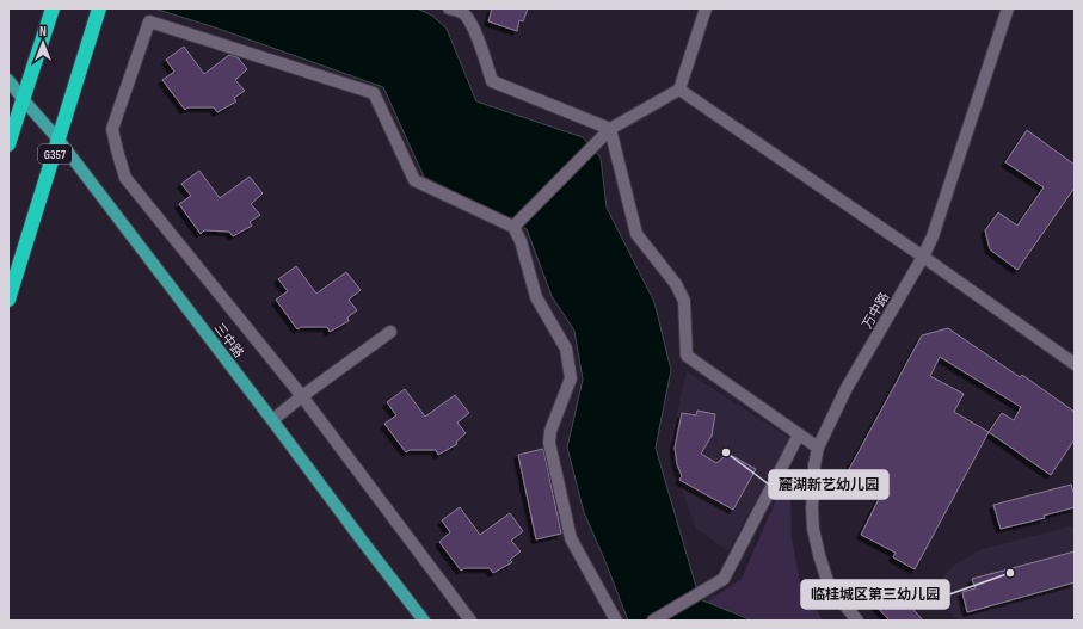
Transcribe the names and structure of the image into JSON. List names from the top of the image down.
{
  "streets": {
    "highway": ["G357"],
    "main road": ["三中路"],
    "street": ["万中路"]
  },
  "crossings": [
    ["G357", "三中路"]
  ],
  "places": ["麓湖新艺幼儿园", "临桂城区第三幼儿园"],
  "north": "top"
}
